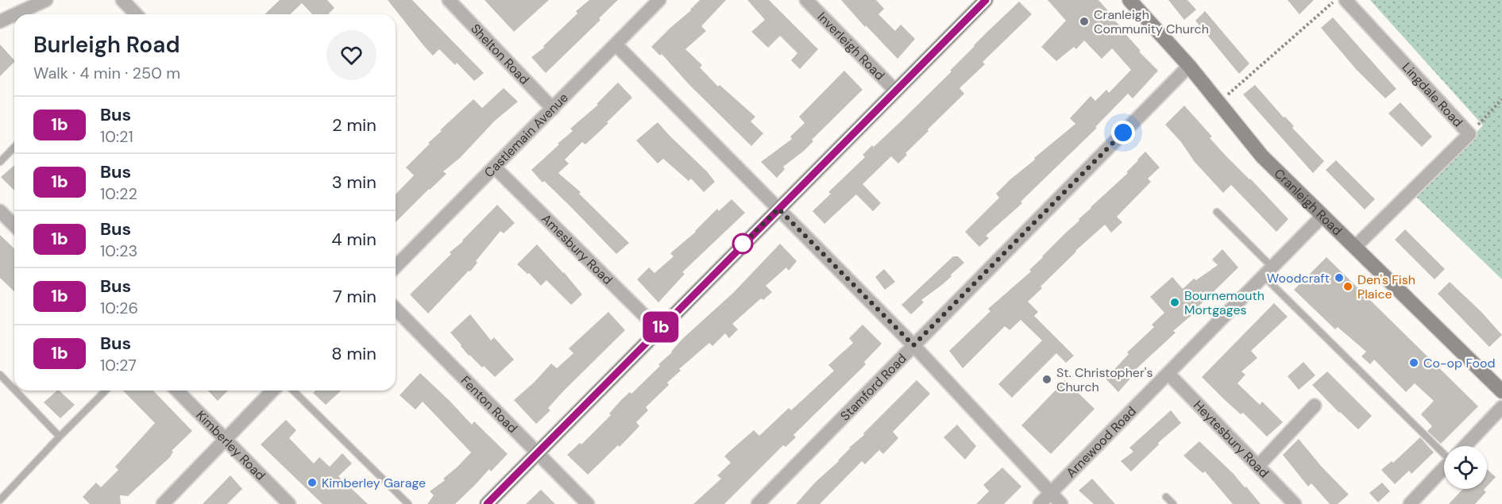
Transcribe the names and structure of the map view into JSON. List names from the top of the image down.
{
  "streets": {
    "street": [
      "Inverleigh Road",
      "Shelton Road",
      "Lingdale Road",
      "Castlemain Avenue",
      "Cranleigh Road",
      "Amesbury Road",
      "Stamford Road",
      "Fenton Road",
      "Heytesbury Road",
      "Arnewood Road",
      "Kimberley Road"
    ]
  },
  "crossings": [
    ["Shelton Road", "Castlemain Avenue"],
    ["Lingdale Road", "Cranleigh Road"],
    ["Castlemain Avenue", "Amesbury Road"],
    ["Cranleigh Road", "Stamford Road"],
    ["Cranleigh Road", "Arnewood Road"],
    ["Heytesbury Road", "Arnewood Road"]
  ],
  "places": [
    "Cranleigh Community Church",
    "Woodcraft",
    "Den's Fish Plaice",
    "Bournemouth Mortgages",
    "Co-op Food",
    "St. Christopher's Church",
    "Kimberley Garage"
  ],
  "lines": ["bus line 1b"],
  "page": {
    "on_map": "1b",
    "heading": ["Burleigh Road", "Walk · 4 min · 250 m"],
    "list": [
      {
        "mark": "1b",
        "name": "Bus",
        "note": "10:21",
        "value": "2 min"
      },
      {
        "mark": "1b",
        "name": "Bus",
        "note": "10:22",
        "value": "3 min"
      },
      {
        "mark": "1b",
        "name": "Bus",
        "note": "10:23",
        "value": "4 min"
      },
      {
        "mark": "1b",
        "name": "Bus",
        "note": "10:26",
        "value": "7 min"
      },
      {
        "mark": "1b",
        "name": "Bus",
        "note": "10:27",
        "value": "8 min"
      }
    ]
  }
}
